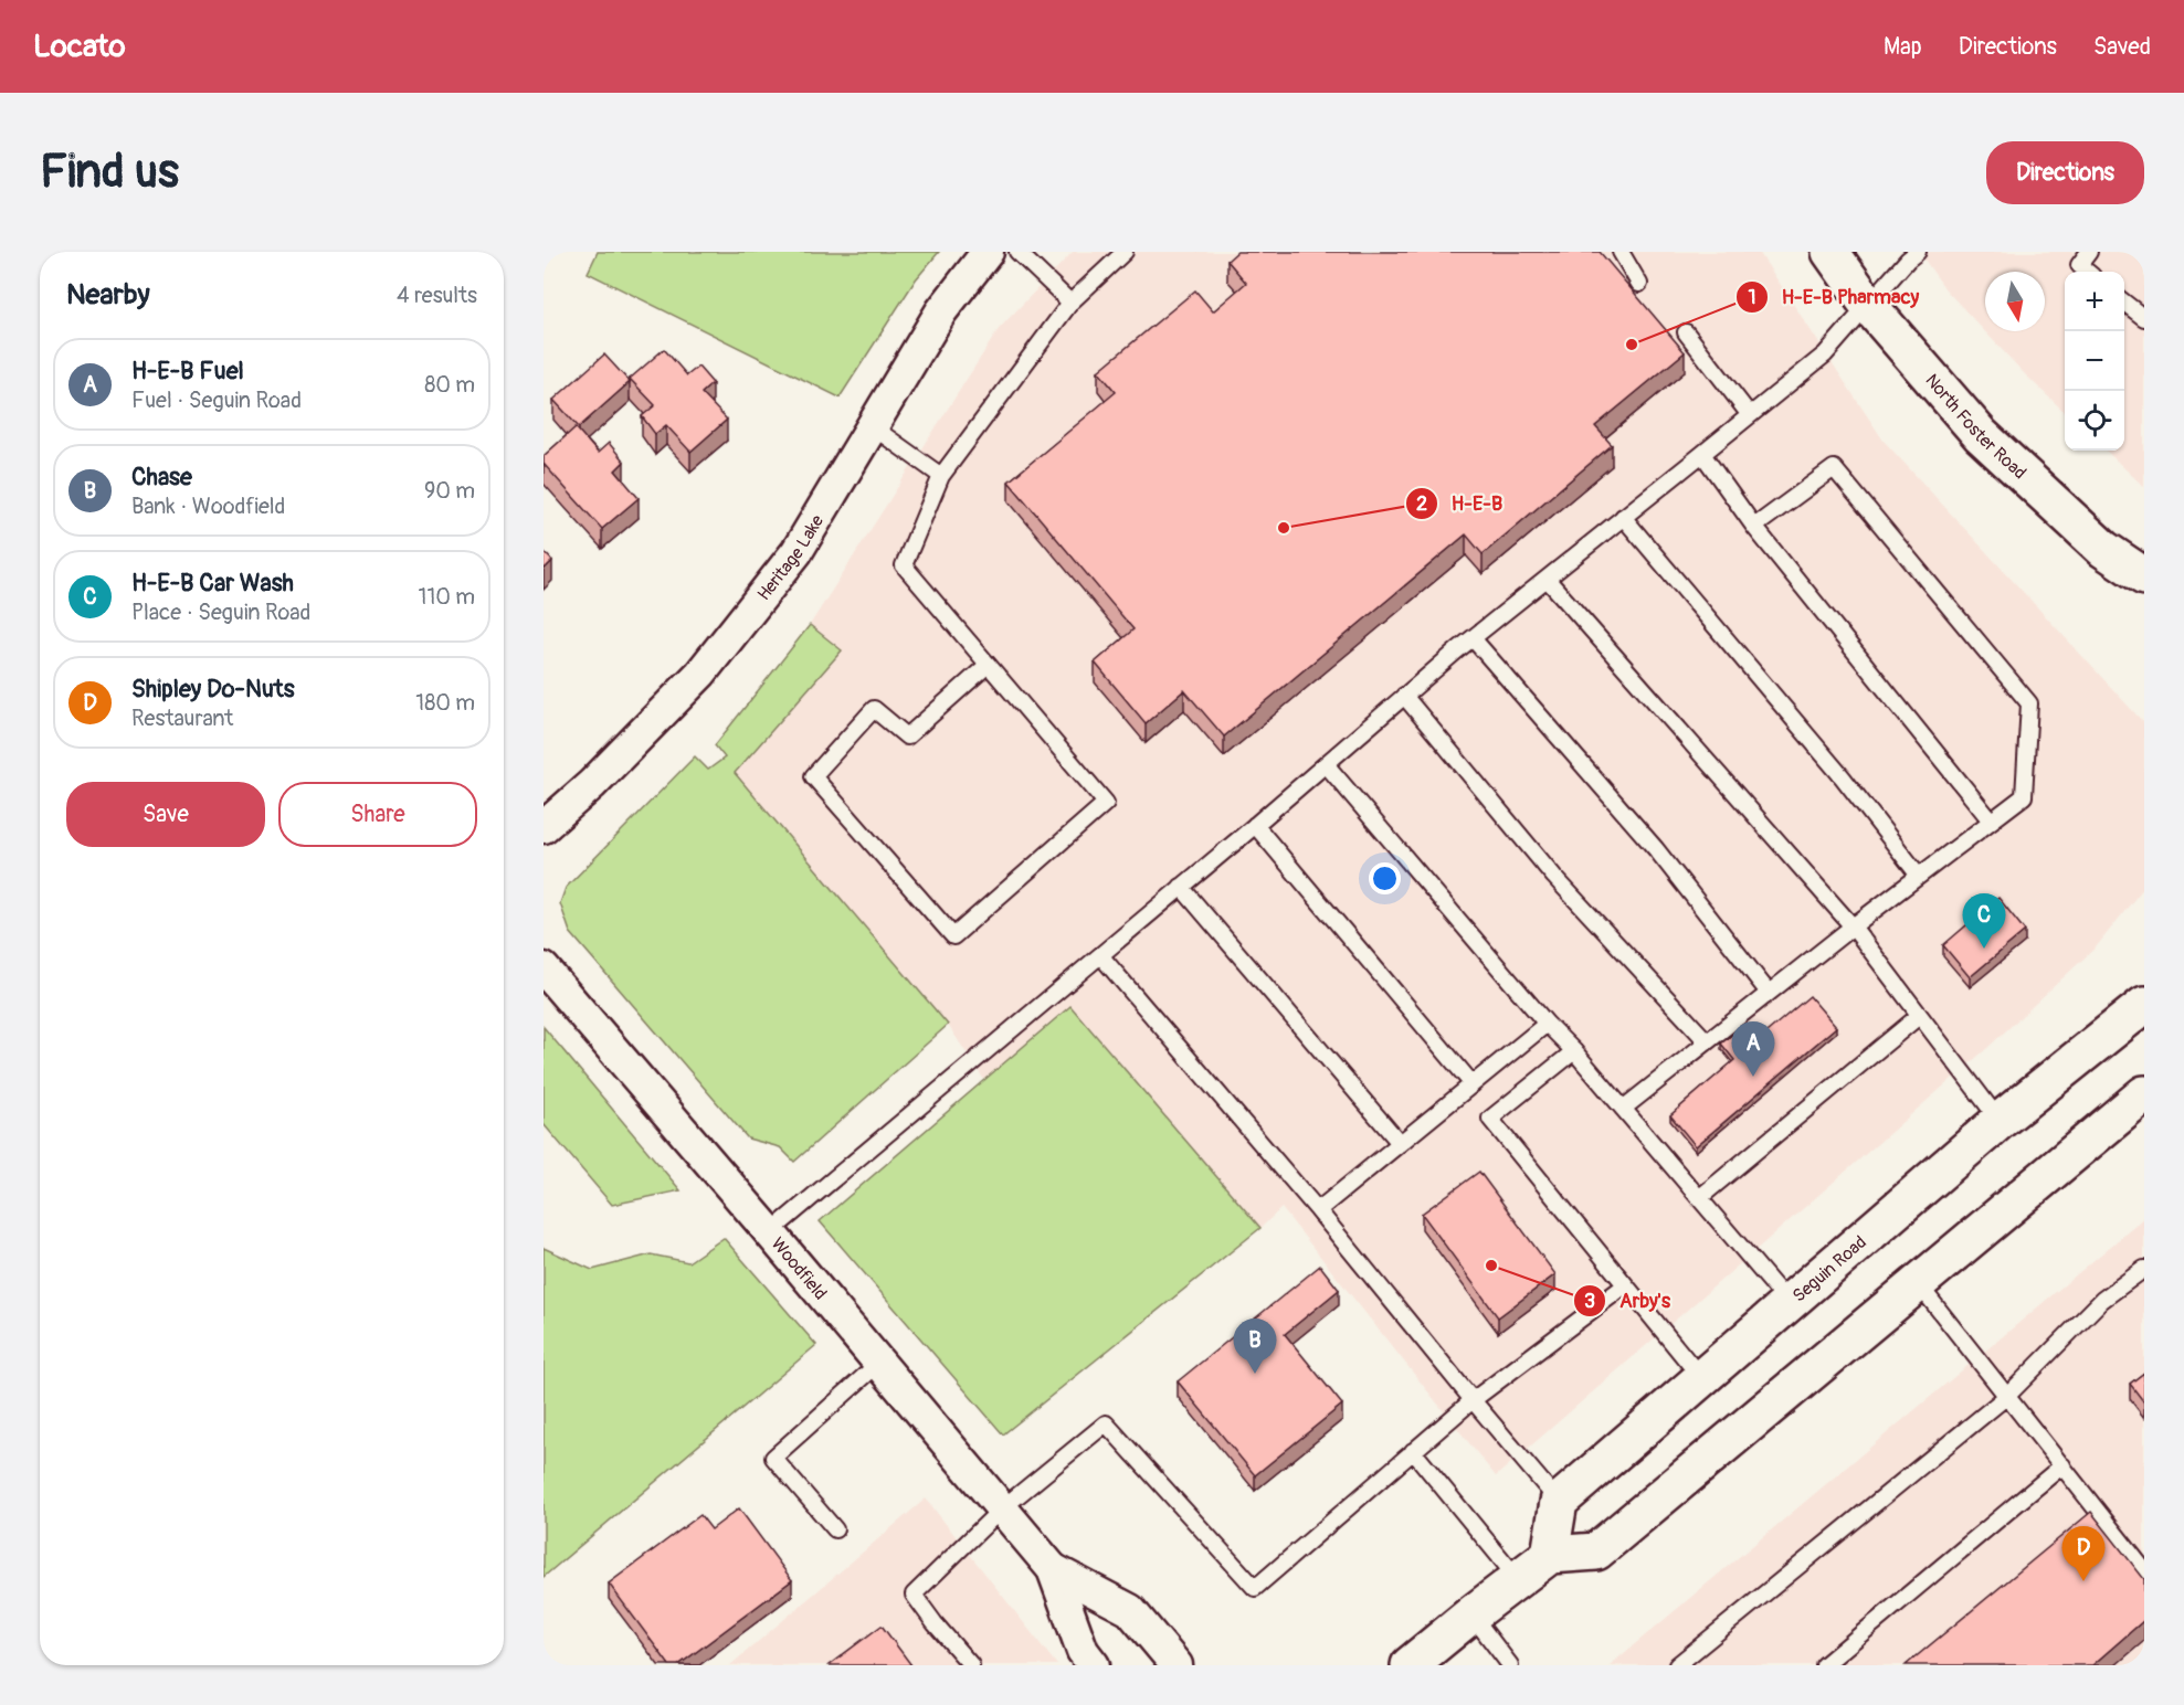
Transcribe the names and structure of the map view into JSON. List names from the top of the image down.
{
  "streets": {
    "main road": ["North Foster Road", "Seguin Road"],
    "street": ["Heritage Lake", "Woodfield"]
  },
  "places": ["H-E-B Pharmacy", "H-E-B", "Arby's"],
  "north": "bottom",
  "page": {
    "header": "Locato",
    "nav": ["Map", "Directions", "Saved"],
    "buttons": [
      "Directions",
      ["Save", "Share"]
    ],
    "title": "Find us",
    "heading": ["Nearby", "4 results"],
    "map_buttons": ["+", "−"],
    "list": [
      {
        "mark": "A",
        "name": "H-E-B Fuel",
        "note": "Fuel · Seguin Road",
        "value": "80 m"
      },
      {
        "mark": "B",
        "name": "Chase",
        "note": "Bank · Woodfield",
        "value": "90 m"
      },
      {
        "mark": "C",
        "name": "H-E-B Car Wash",
        "note": "Place · Seguin Road",
        "value": "110 m"
      },
      {
        "mark": "D",
        "name": "Shipley Do-Nuts",
        "note": "Restaurant",
        "value": "180 m"
      }
    ],
    "pins": [
      "C",
      "A",
      "B",
      "D"
    ]
  }
}
